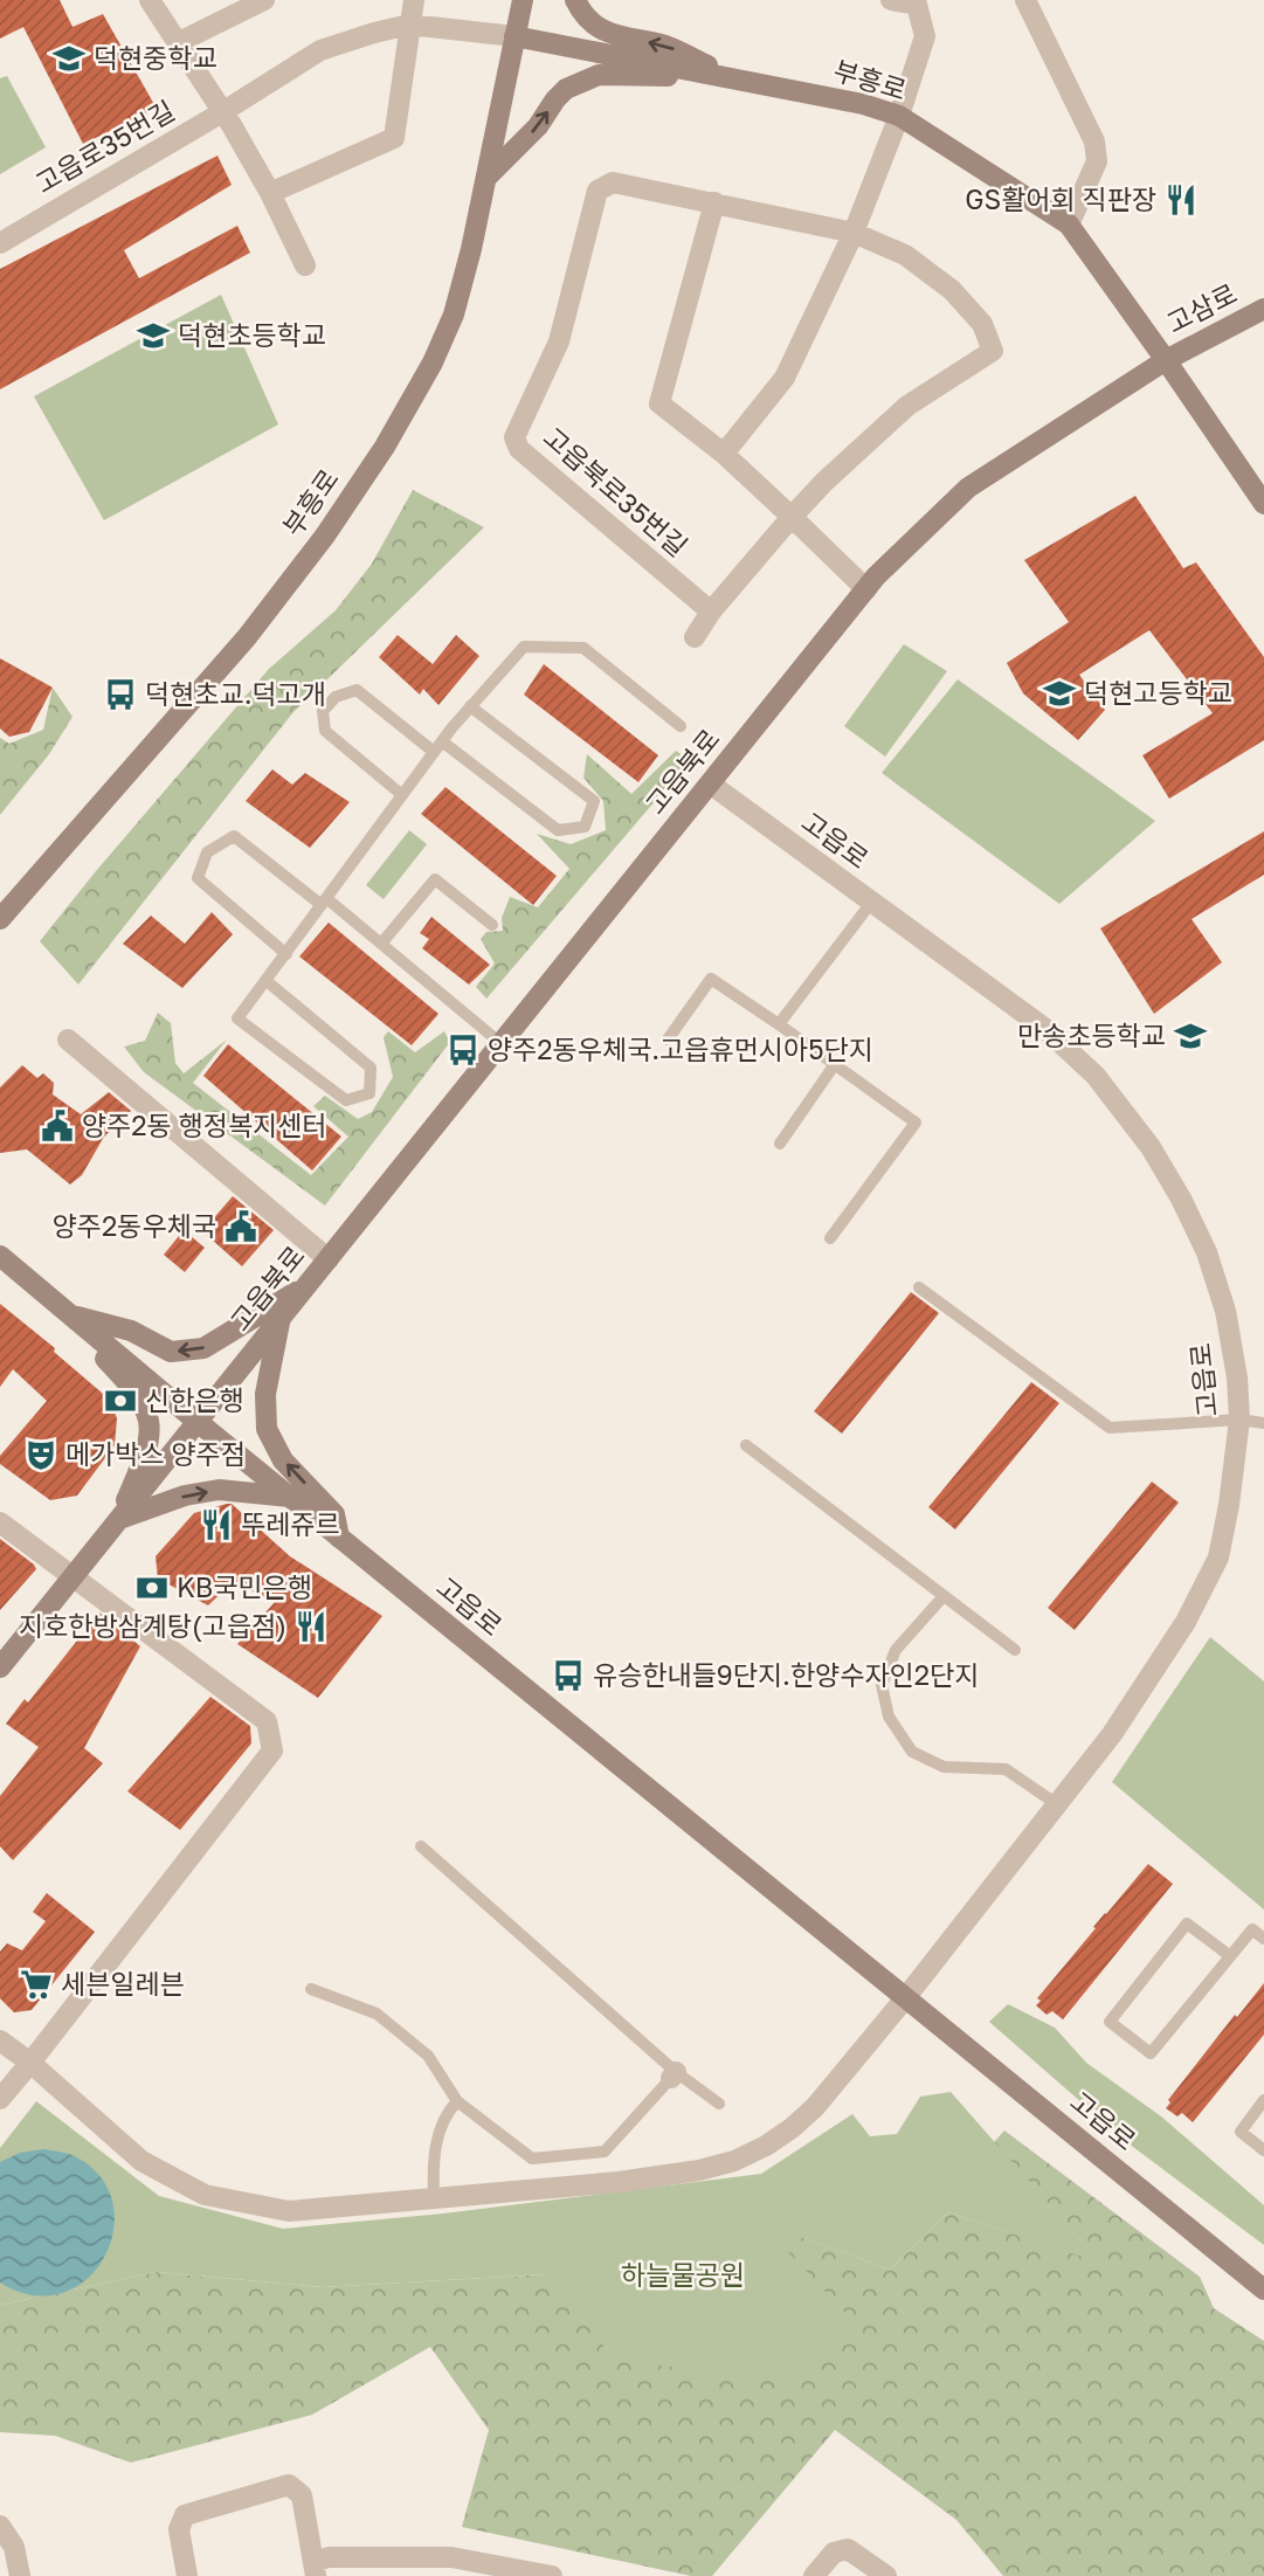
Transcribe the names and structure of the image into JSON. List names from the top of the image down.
{
  "streets": {
    "street": [
      "부흥로",
      "고읍로35번길",
      "고삼로",
      "고읍북로35번길",
      "고읍북로",
      "고읍로"
    ]
  },
  "crossings": [
    ["부흥로", "고읍로35번길"],
    ["부흥로", "고삼로"],
    ["부흥로", "고읍북로"],
    ["고삼로", "고읍북로"],
    ["고읍북로", "고읍로"]
  ],
  "parks": ["하늘물공원"],
  "places": {
    "school or university": [
      "덕현중학교",
      "덕현초등학교",
      "덕현고등학교",
      "만송초등학교"
    ],
    "restaurant": ["GS활어회 직판장", "뚜레쥬르", "지호한방삼계탕(고읍점)"],
    "bus stop": ["덕현초교.덕고개", "양주2동우체국.고읍휴먼시아5단지", "유승한내들9단지.한양수자인2단지"],
    "public building": ["양주2동 행정복지센터", "양주2동우체국"],
    "bank": ["신한은행", "KB국민은행"],
    "theatre": ["메가박스 양주점"],
    "supermarket": ["세븐일레븐"]
  }
}
